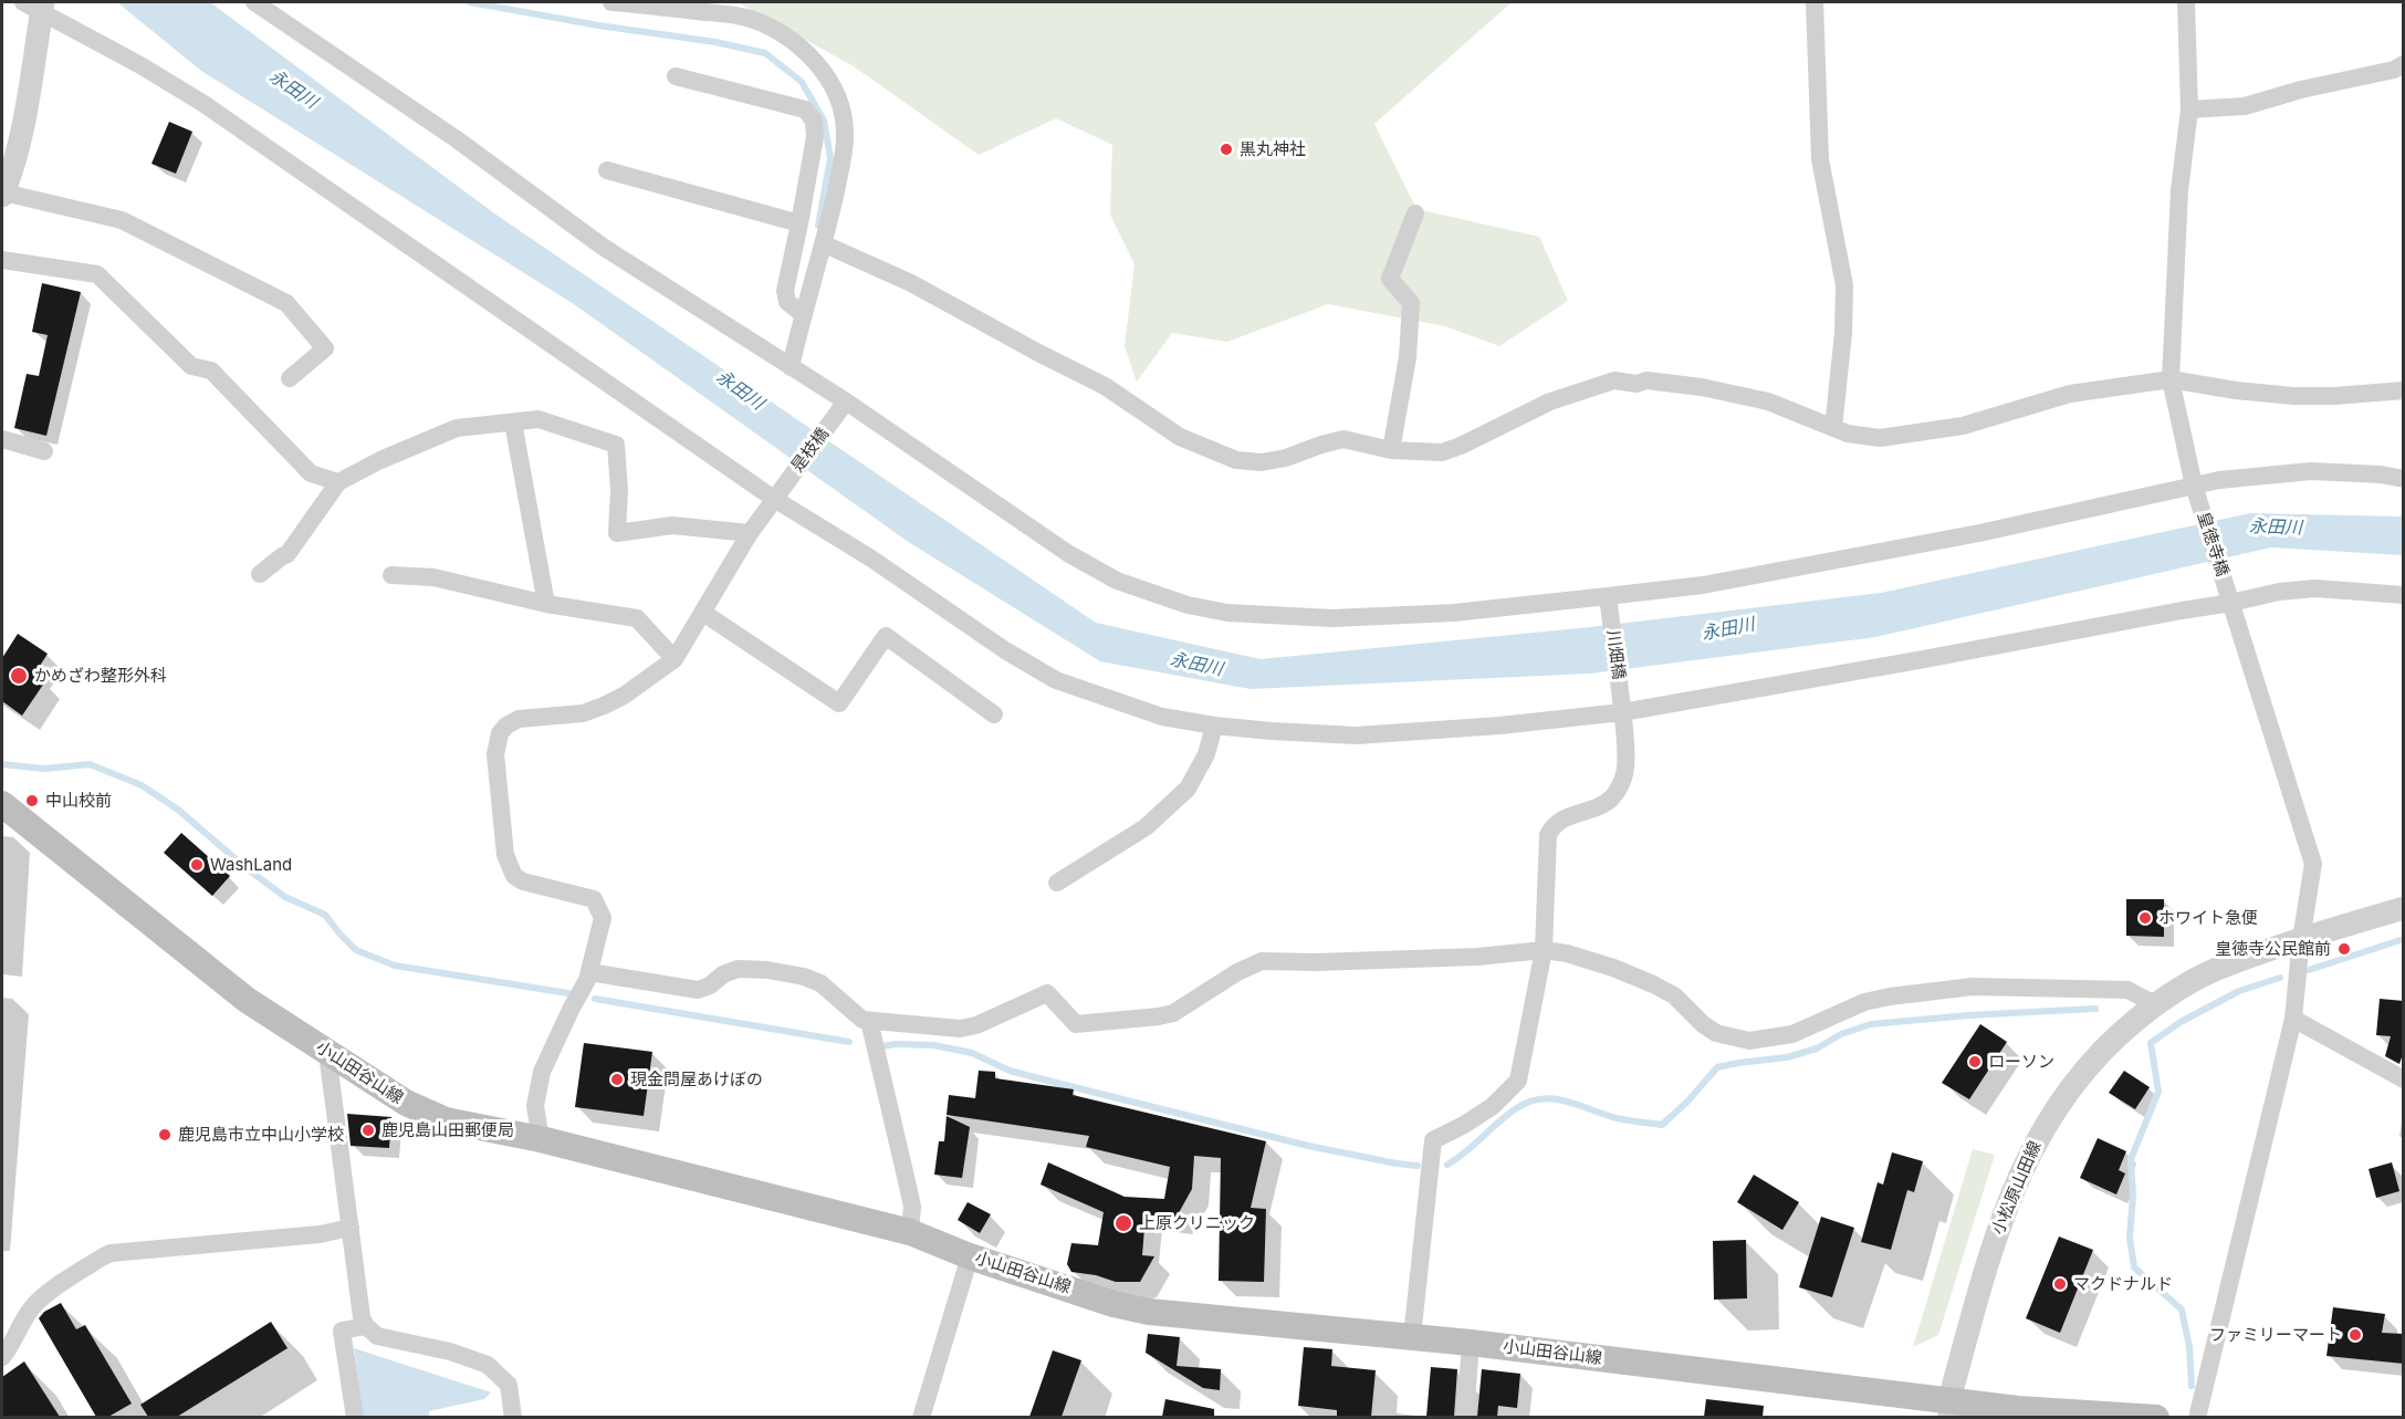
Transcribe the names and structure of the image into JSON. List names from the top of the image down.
{
  "streets": {
    "main road": ["小山田谷山線"],
    "street": [
      "是枝橋",
      "皇徳寺橋",
      "川畑橋",
      "小松原山田線"
    ]
  },
  "crossings": [
    ["皇徳寺橋", "小松原山田線"],
    ["川畑橋", "小山田谷山線"],
    ["小山田谷山線", "小松原山田線"]
  ],
  "water": ["永田川"],
  "places": [
    "黒丸神社",
    "かめざわ整形外科",
    "中山校前",
    "WashLand",
    "ホワイト急便",
    "皇徳寺公民館前",
    "ローソン",
    "現金問屋あけぼの",
    "鹿児島山田郵便局",
    "鹿児島市立中山小学校",
    "上原クリニック",
    "マクドナルド",
    "ファミリーマート"
  ]
}
